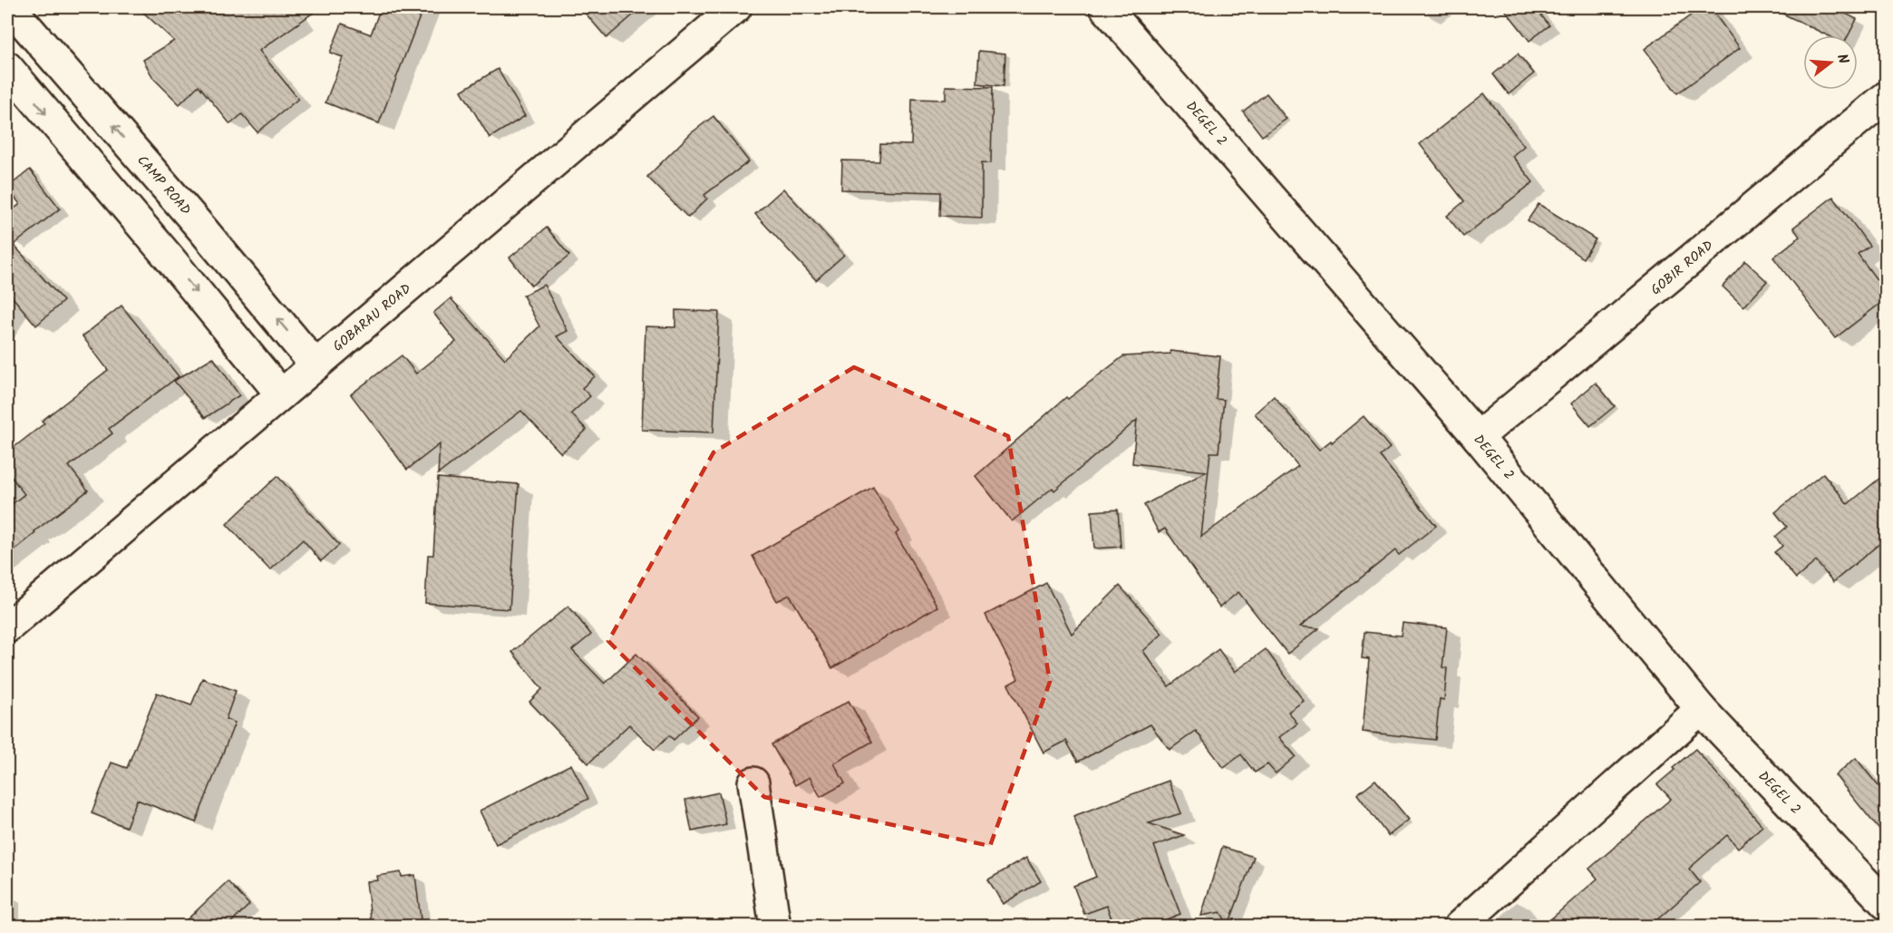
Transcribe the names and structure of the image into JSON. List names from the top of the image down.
{
  "streets": {
    "street": [
      "DEGEL 2",
      "CAMP ROAD",
      "GOBIR ROAD",
      "GOBARAU ROAD"
    ]
  },
  "crossings": [
    ["DEGEL 2", "GOBIR ROAD"],
    ["CAMP ROAD", "GOBARAU ROAD"]
  ],
  "north": "right"
}
